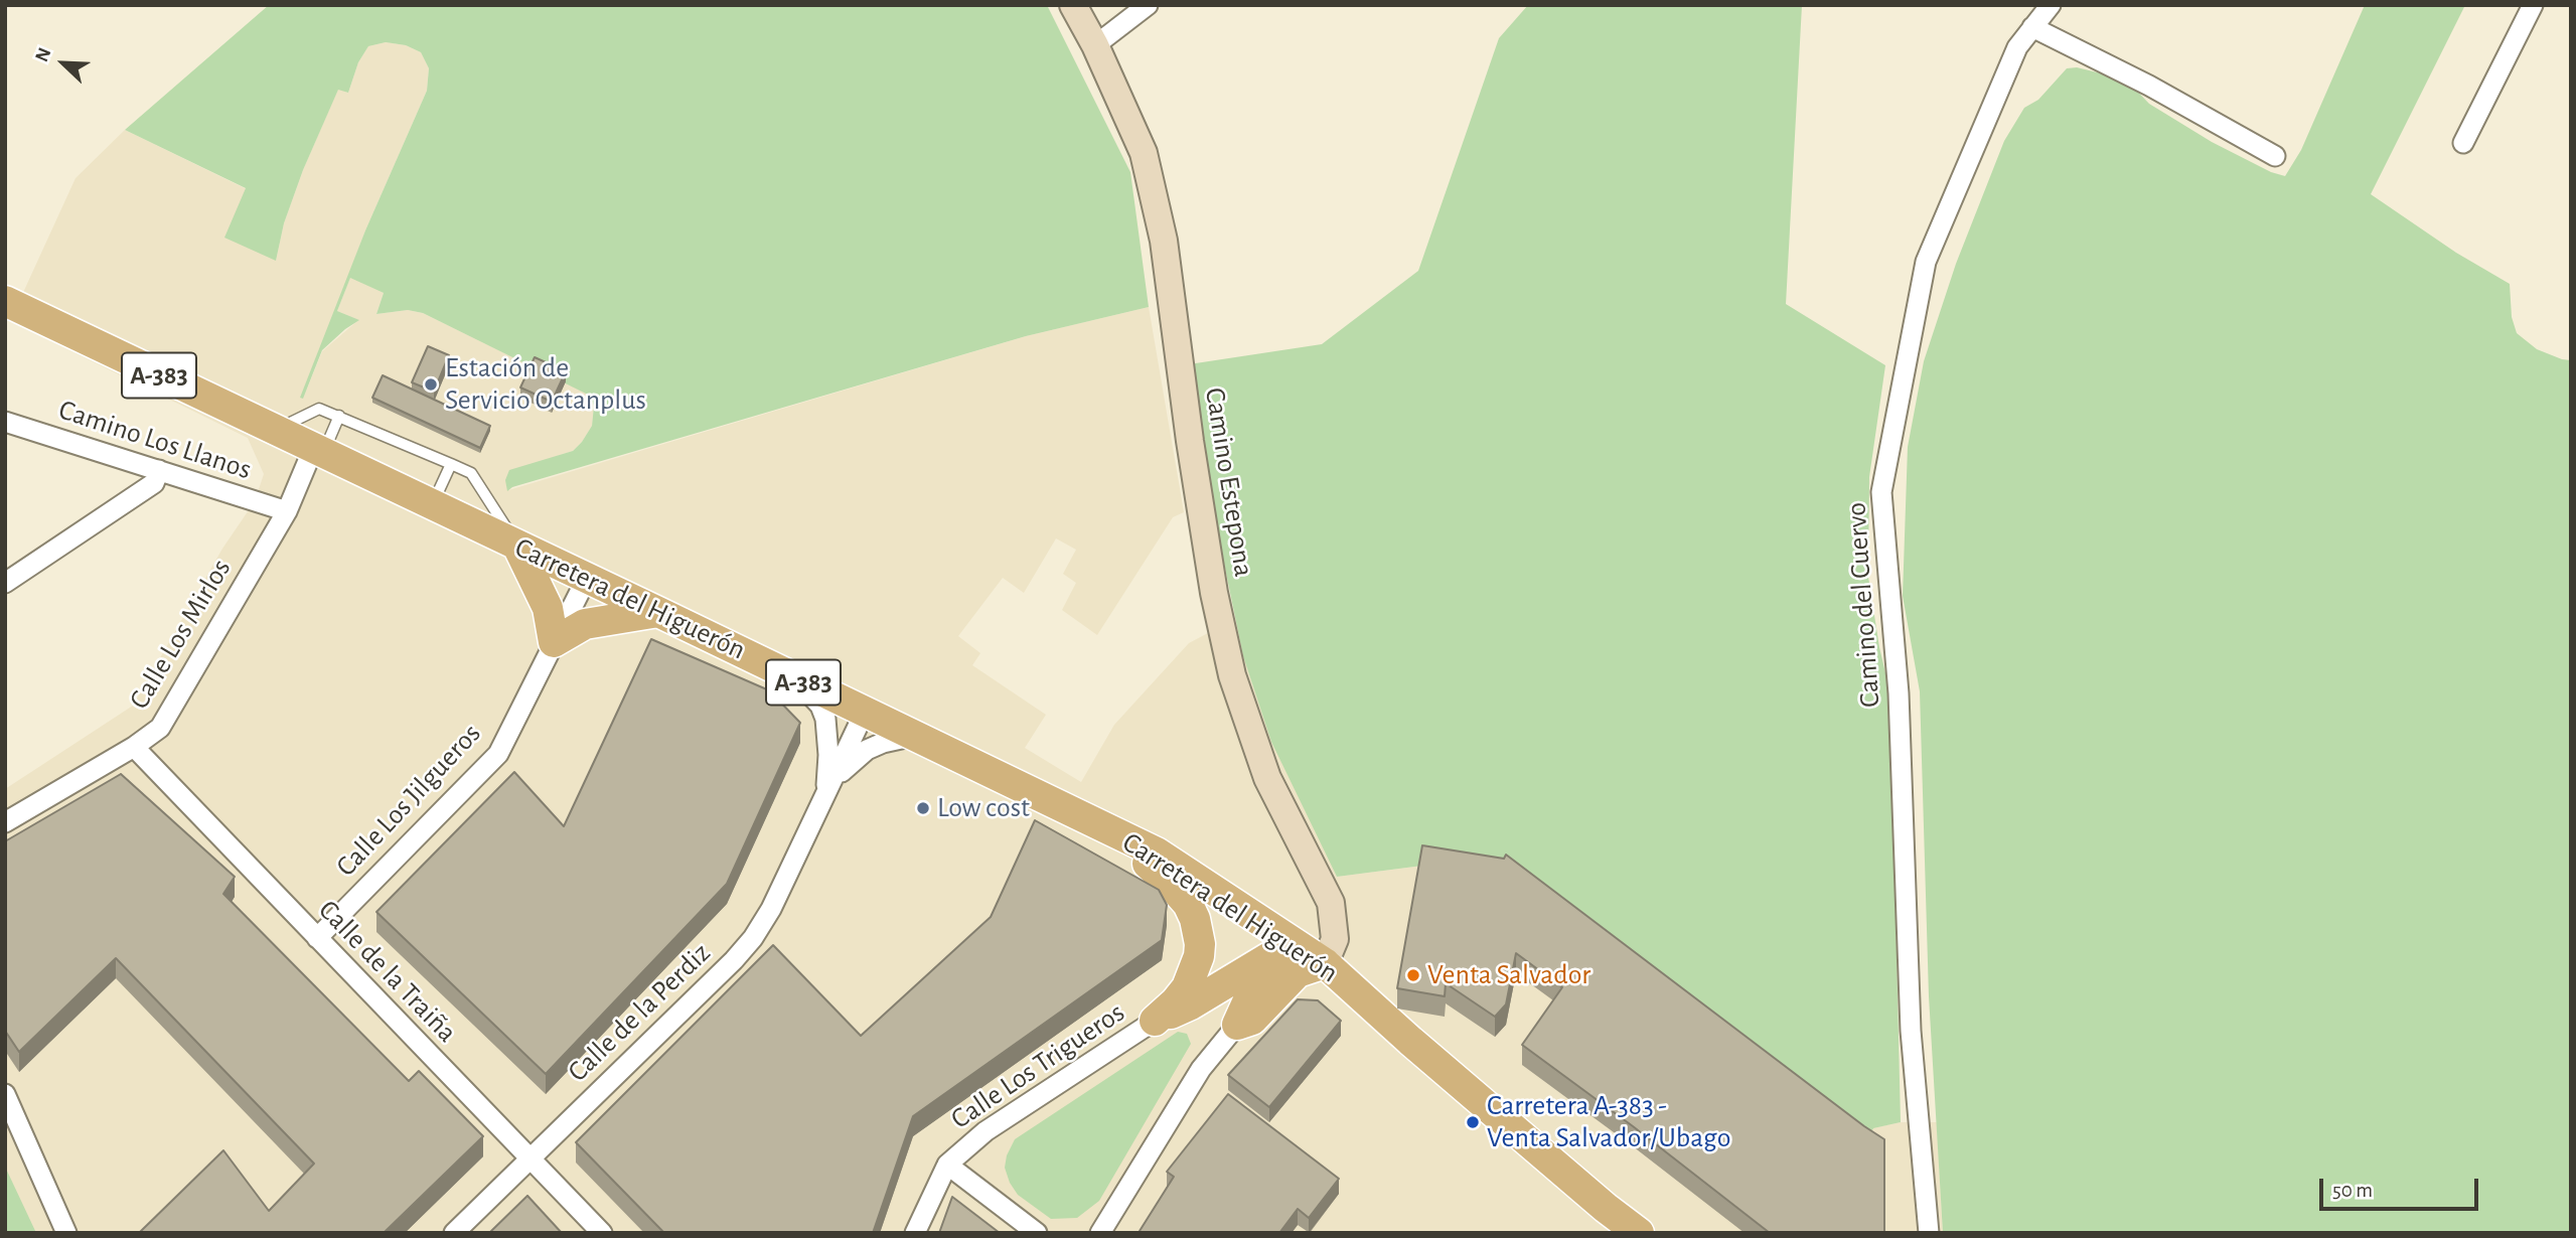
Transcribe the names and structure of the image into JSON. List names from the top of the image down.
{
  "streets": {
    "main road": ["A-383", "Camino Estepona", "Carretera del Higuerón"],
    "street": [
      "Camino Los Llanos",
      "Camino del Cuervo",
      "Calle Los Mirlos",
      "Calle Los Jilgueros",
      "Calle de la Traiña",
      "Calle de la Perdiz",
      "Calle Los Trigueros"
    ]
  },
  "crossings": [
    ["Camino Los Llanos", "Calle Los Mirlos"],
    ["Camino Estepona", "Carretera del Higuerón"],
    ["Carretera del Higuerón", "Calle Los Mirlos"],
    ["Carretera del Higuerón", "Calle Los Jilgueros"],
    ["Carretera del Higuerón", "Calle de la Perdiz"],
    ["Calle Los Mirlos", "Calle de la Traiña"],
    ["Calle Los Jilgueros", "Calle de la Traiña"],
    ["Calle de la Traiña", "Calle de la Perdiz"]
  ],
  "places": [
    "Estación de Servicio Octanplus",
    "Low cost",
    "Venta Salvador",
    "Carretera A-383 - Venta Salvador/Ubago"
  ],
  "scale_bar": "50 m",
  "north": "top left"
}
